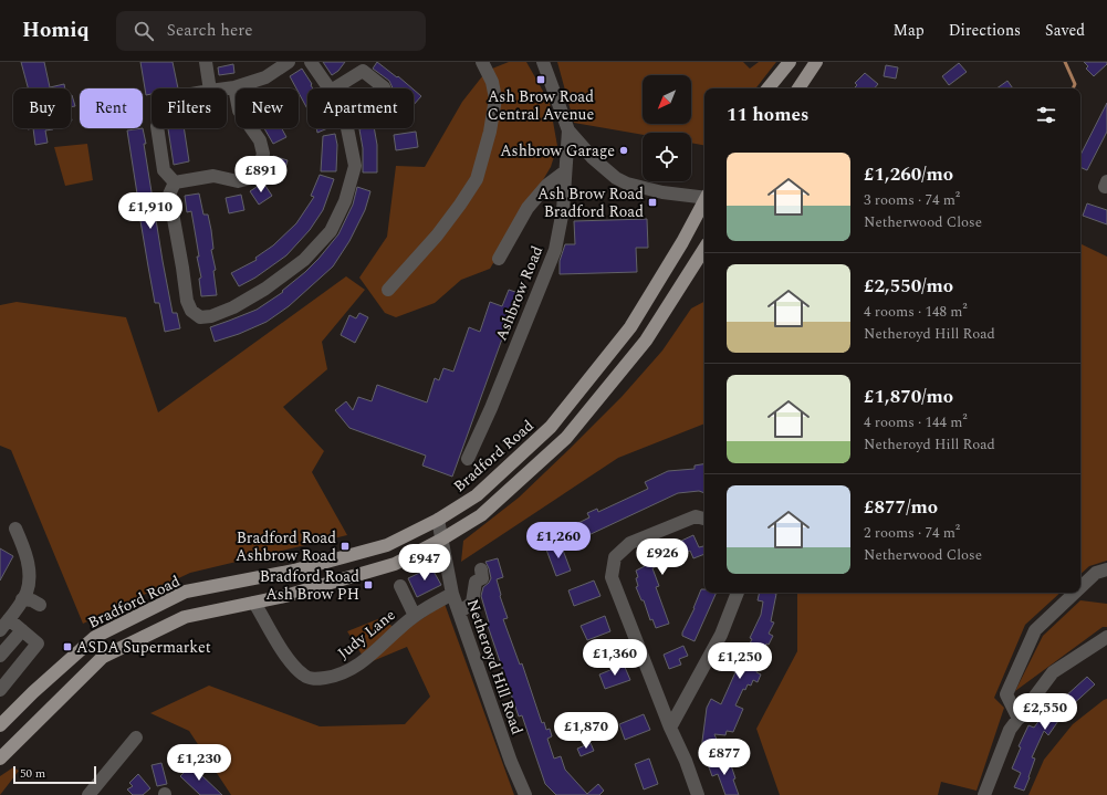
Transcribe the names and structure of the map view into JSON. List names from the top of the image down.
{
  "streets": {
    "main road": ["Bradford Road"],
    "street": ["Ashbrow Road", "Judy Lane", "Netheroyd Hill Road"]
  },
  "crossings": [
    ["Bradford Road", "Netheroyd Hill Road"],
    ["Judy Lane", "Netheroyd Hill Road"]
  ],
  "places": {
    "transit": [
      "Ash Brow Road Central Avenue",
      "Ash Brow Road Bradford Road",
      "Bradford Road Ashbrow Road",
      "Bradford Road Ash Brow PH",
      "ASDA Supermarket"
    ],
    "other": ["Ashbrow Garage"]
  },
  "scale_bar": "50 m",
  "north": "bottom left",
  "page": {
    "header": "Homiq",
    "search": "Search here",
    "nav": ["Map", "Directions", "Saved"],
    "chip": [
      "Buy",
      "Rent",
      "Filters",
      "New",
      "Apartment"
    ],
    "heading": "11 homes",
    "list": [
      {
        "name": "£1,260/mo",
        "note": "3 rooms · 74 m² · Netherwood Close"
      },
      {
        "name": "£2,550/mo",
        "note": "4 rooms · 148 m² · Netheroyd Hill Road"
      },
      {
        "name": "£1,870/mo",
        "note": "4 rooms · 144 m² · Netheroyd Hill Road"
      },
      {
        "name": "£877/mo",
        "note": "2 rooms · 74 m² · Netherwood Close"
      }
    ],
    "price": [
      "£891",
      "£1,910",
      "£1,260",
      "£926",
      "£947",
      "£1,360",
      "£1,250",
      "£2,550",
      "£1,870",
      "£877",
      "£1,230"
    ],
    "scale": "50 m"
  }
}
